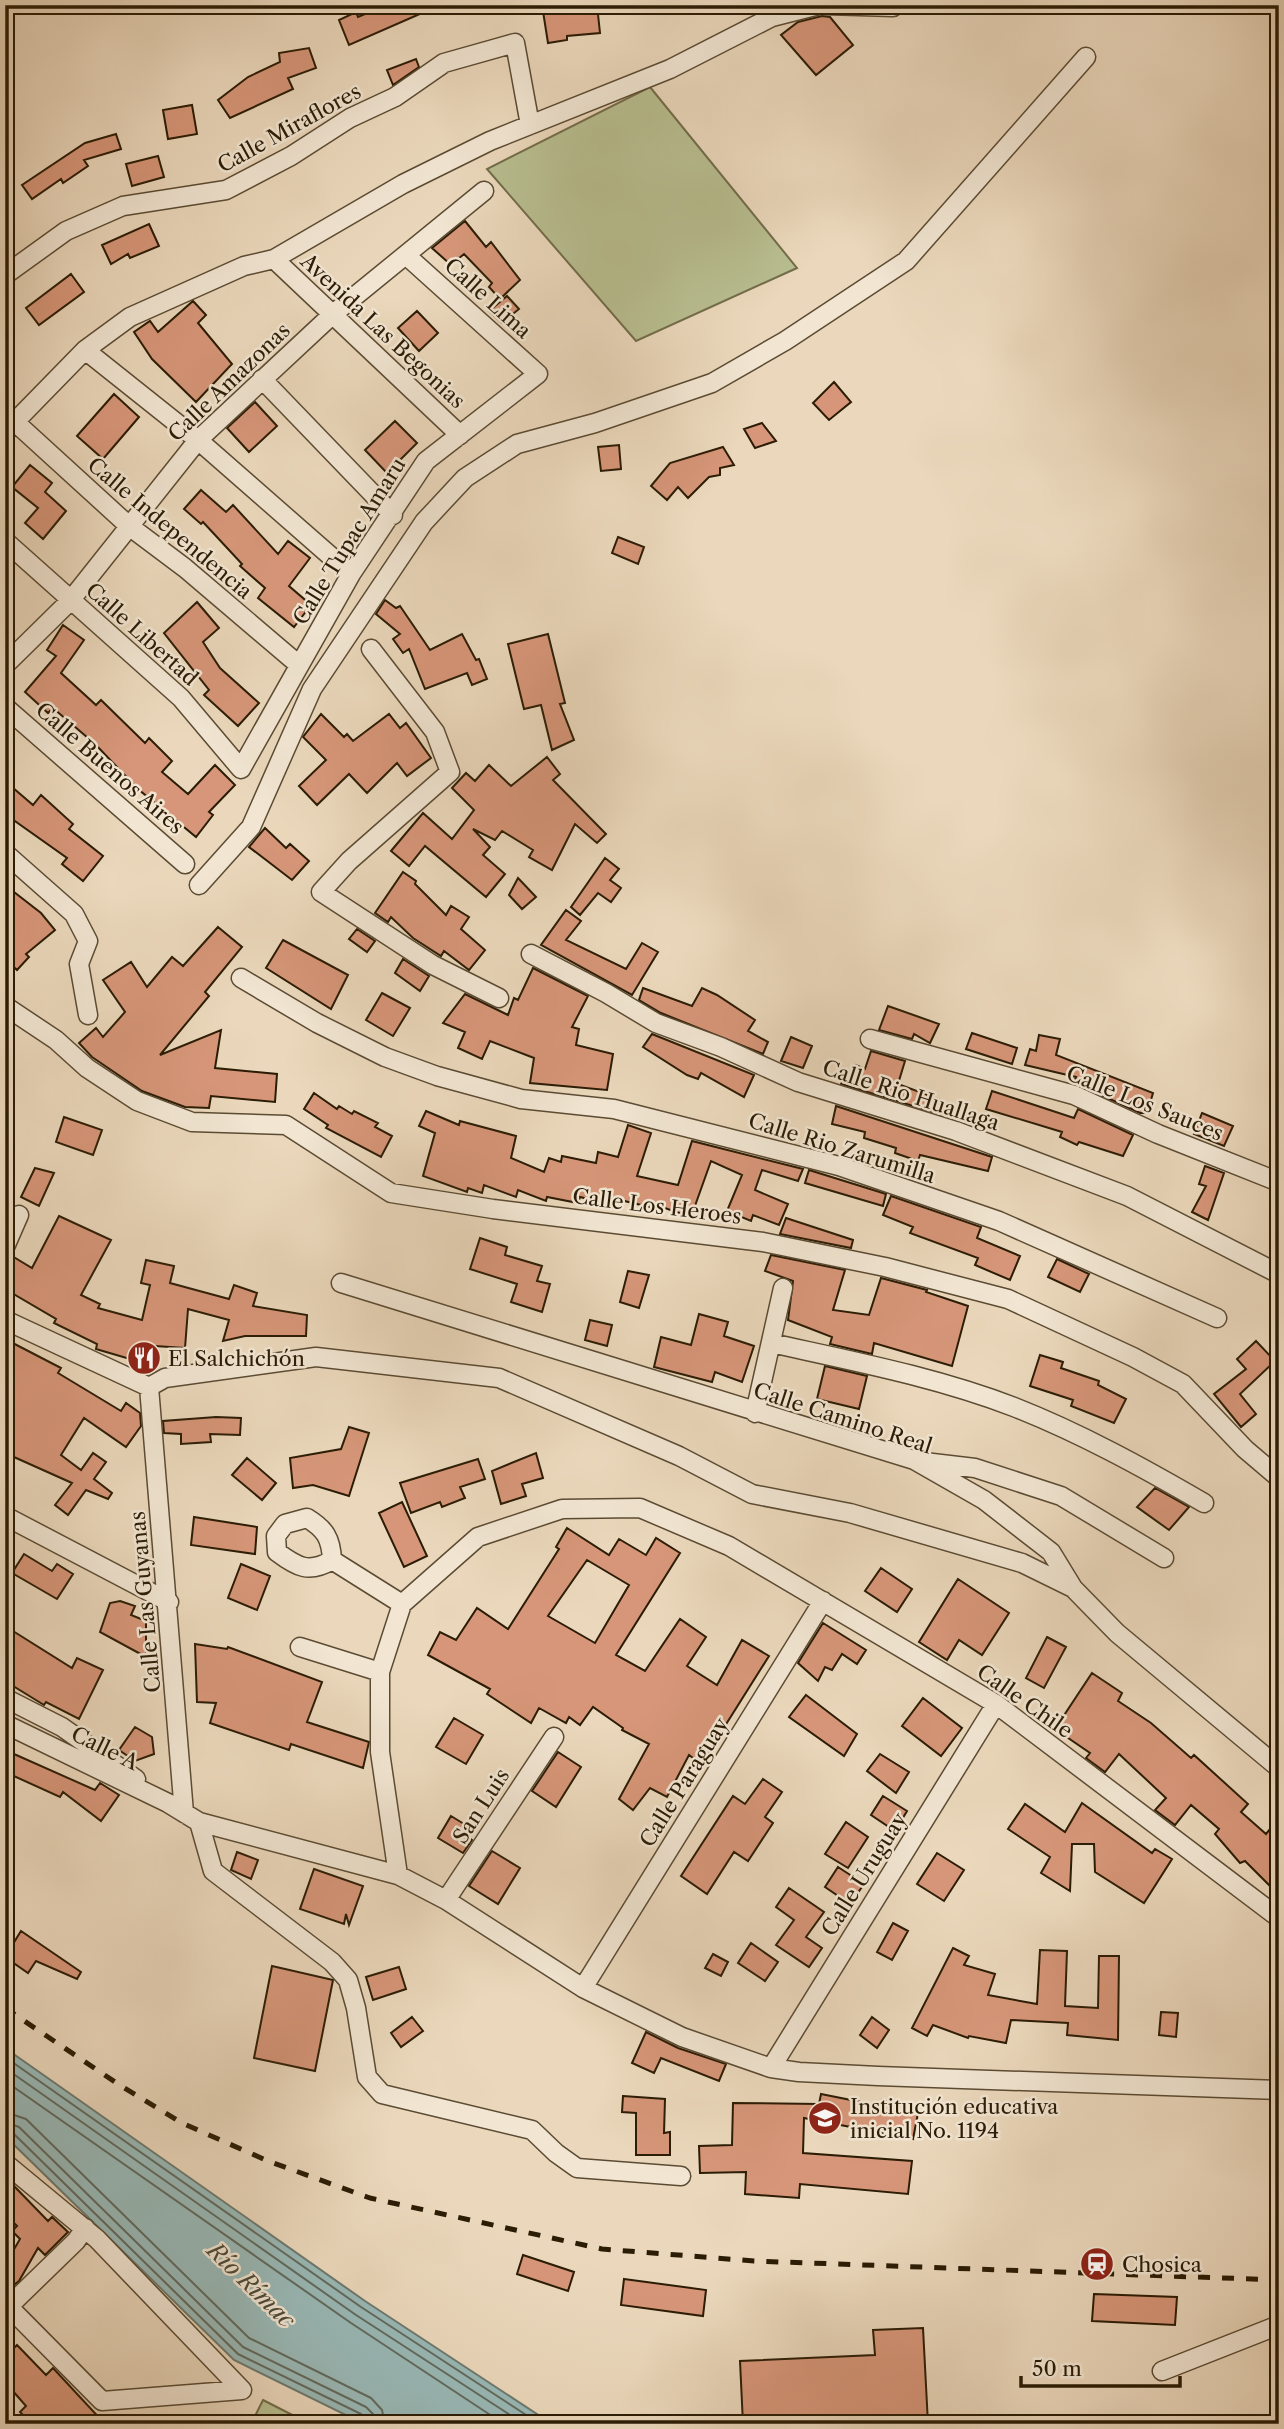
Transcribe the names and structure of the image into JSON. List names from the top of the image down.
{
  "streets": {
    "street": [
      "Calle Miraflores",
      "Calle Lima",
      "Avenida Las Begonias",
      "Calle Amazonas",
      "Calle Independencia",
      "Calle Tupac Amaru",
      "Calle Libertad",
      "Calle Buenos Aires",
      "Calle Rio Huallaga",
      "Calle Los Sauces",
      "Calle Rio Zarumilla",
      "Calle Los Heroes",
      "Calle Camino Real",
      "Calle Las Guyanas",
      "Calle Chile",
      "Calle A",
      "Calle Paraguay",
      "San Luis",
      "Calle Uruguay"
    ]
  },
  "crossings": [
    ["Calle Lima", "Calle Amazonas"],
    ["Calle Lima", "Calle Tupac Amaru"],
    ["Avenida Las Begonias", "Calle Amazonas"],
    ["Avenida Las Begonias", "Calle Tupac Amaru"],
    ["Calle Amazonas", "Calle Independencia"],
    ["Calle Amazonas", "Calle Libertad"],
    ["Calle Independencia", "Calle Tupac Amaru"],
    ["Calle Tupac Amaru", "Calle Libertad"],
    ["Calle Las Guyanas", "Calle A"],
    ["Calle Chile", "Calle Paraguay"],
    ["Calle Chile", "Calle Uruguay"],
    ["Calle A", "Calle Paraguay"],
    ["Calle A", "San Luis"],
    ["Calle A", "Calle Uruguay"]
  ],
  "water": ["Río Rímac"],
  "places": {
    "restaurant": ["El Salchichón"],
    "school or university": ["Institución educativa inicial No. 1194"],
    "station": ["Chosica"]
  },
  "scale_bar": "50 m"
}
